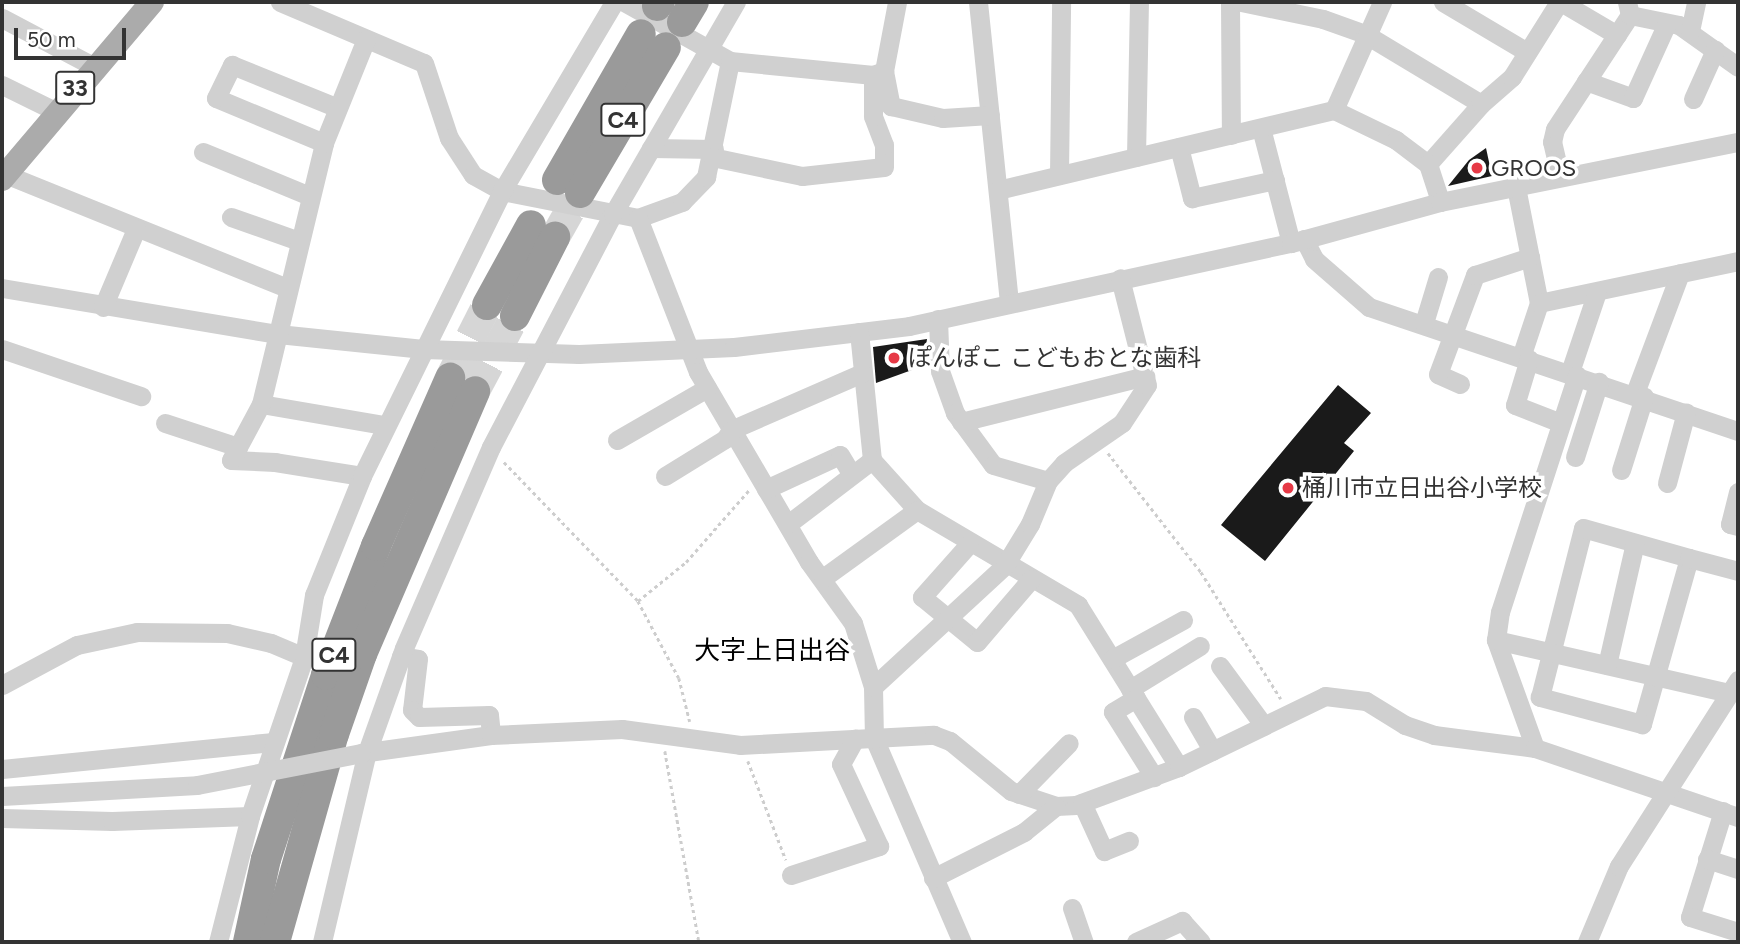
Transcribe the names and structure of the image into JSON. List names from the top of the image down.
{
  "streets": {
    "highway": ["C4"],
    "main road": ["33"]
  },
  "districts": ["大字上日出谷"],
  "places": ["GROOS", "ぽんぽこ こどもおとな歯科", "桶川市立日出谷小学校"],
  "scale_bar": "50 m"
}
